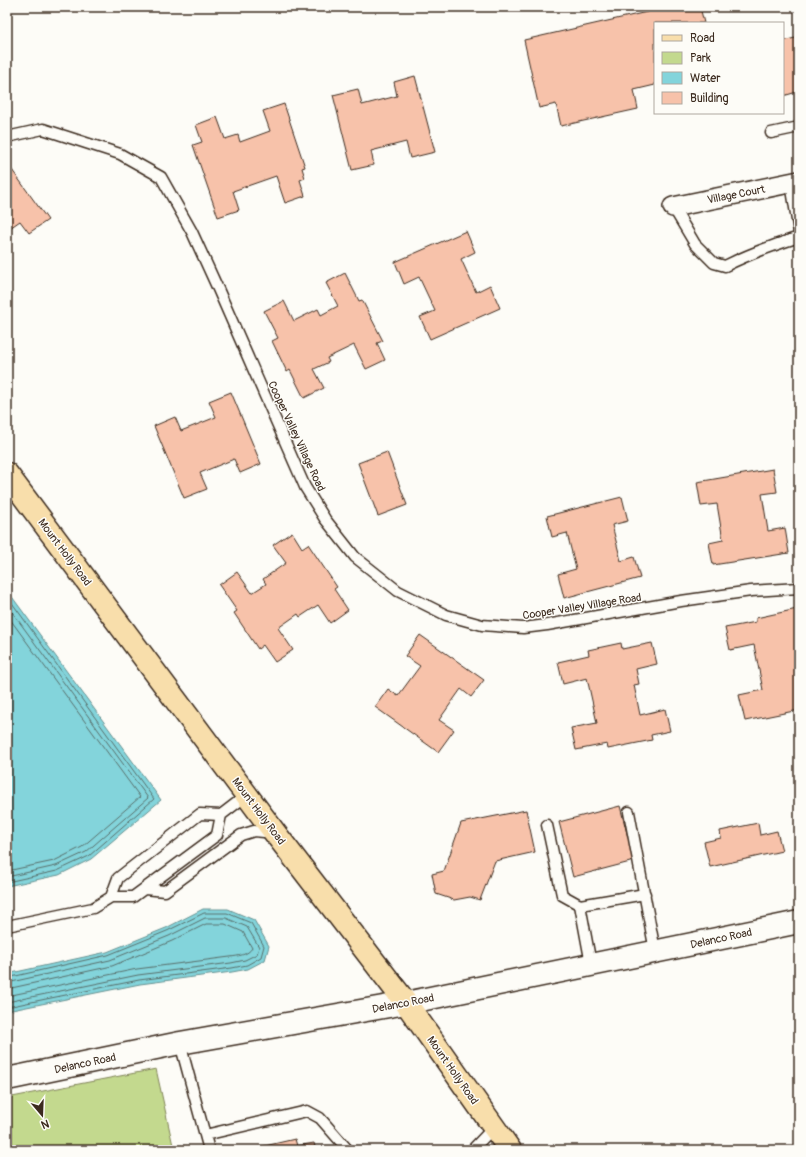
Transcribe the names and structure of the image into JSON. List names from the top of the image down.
{
  "streets": {
    "main road": ["Mount Holly Road"],
    "street": ["Village Court", "Delanco Road"],
    "lane": ["Cooper Valley Village Road"]
  },
  "crossings": [
    ["Mount Holly Road", "Delanco Road"]
  ],
  "legend": [
    "Road",
    "Park",
    "Water",
    "Building"
  ],
  "north": "bottom"
}
